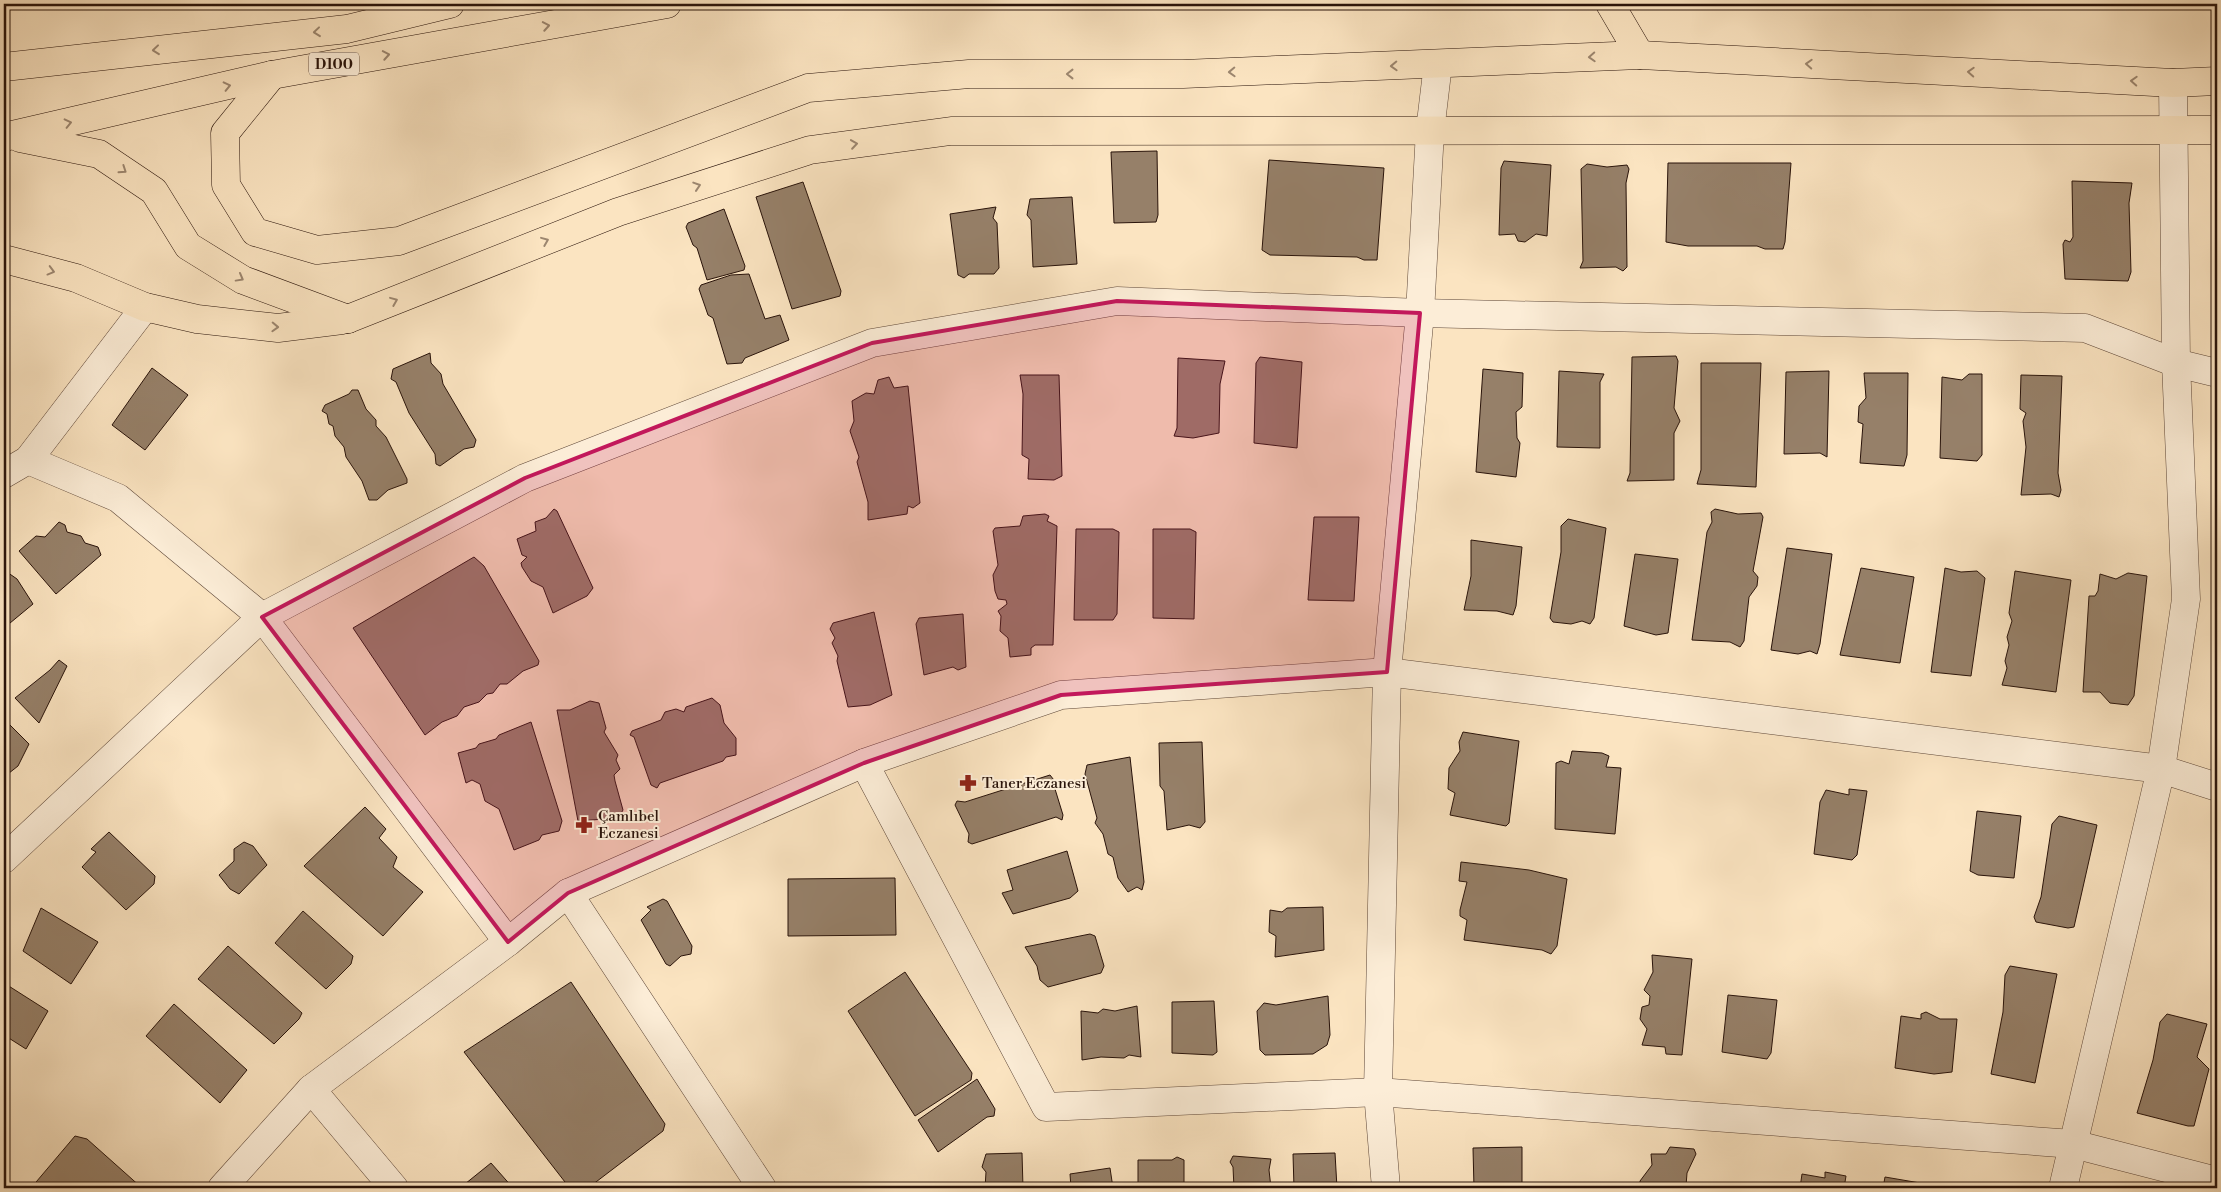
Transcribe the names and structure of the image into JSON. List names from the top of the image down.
{
  "streets": {
    "main road": ["D100"]
  },
  "places": {
    "pharmacy": ["Taner Eczanesi", "Çamlıbel Eczanesi"]
  }
}
